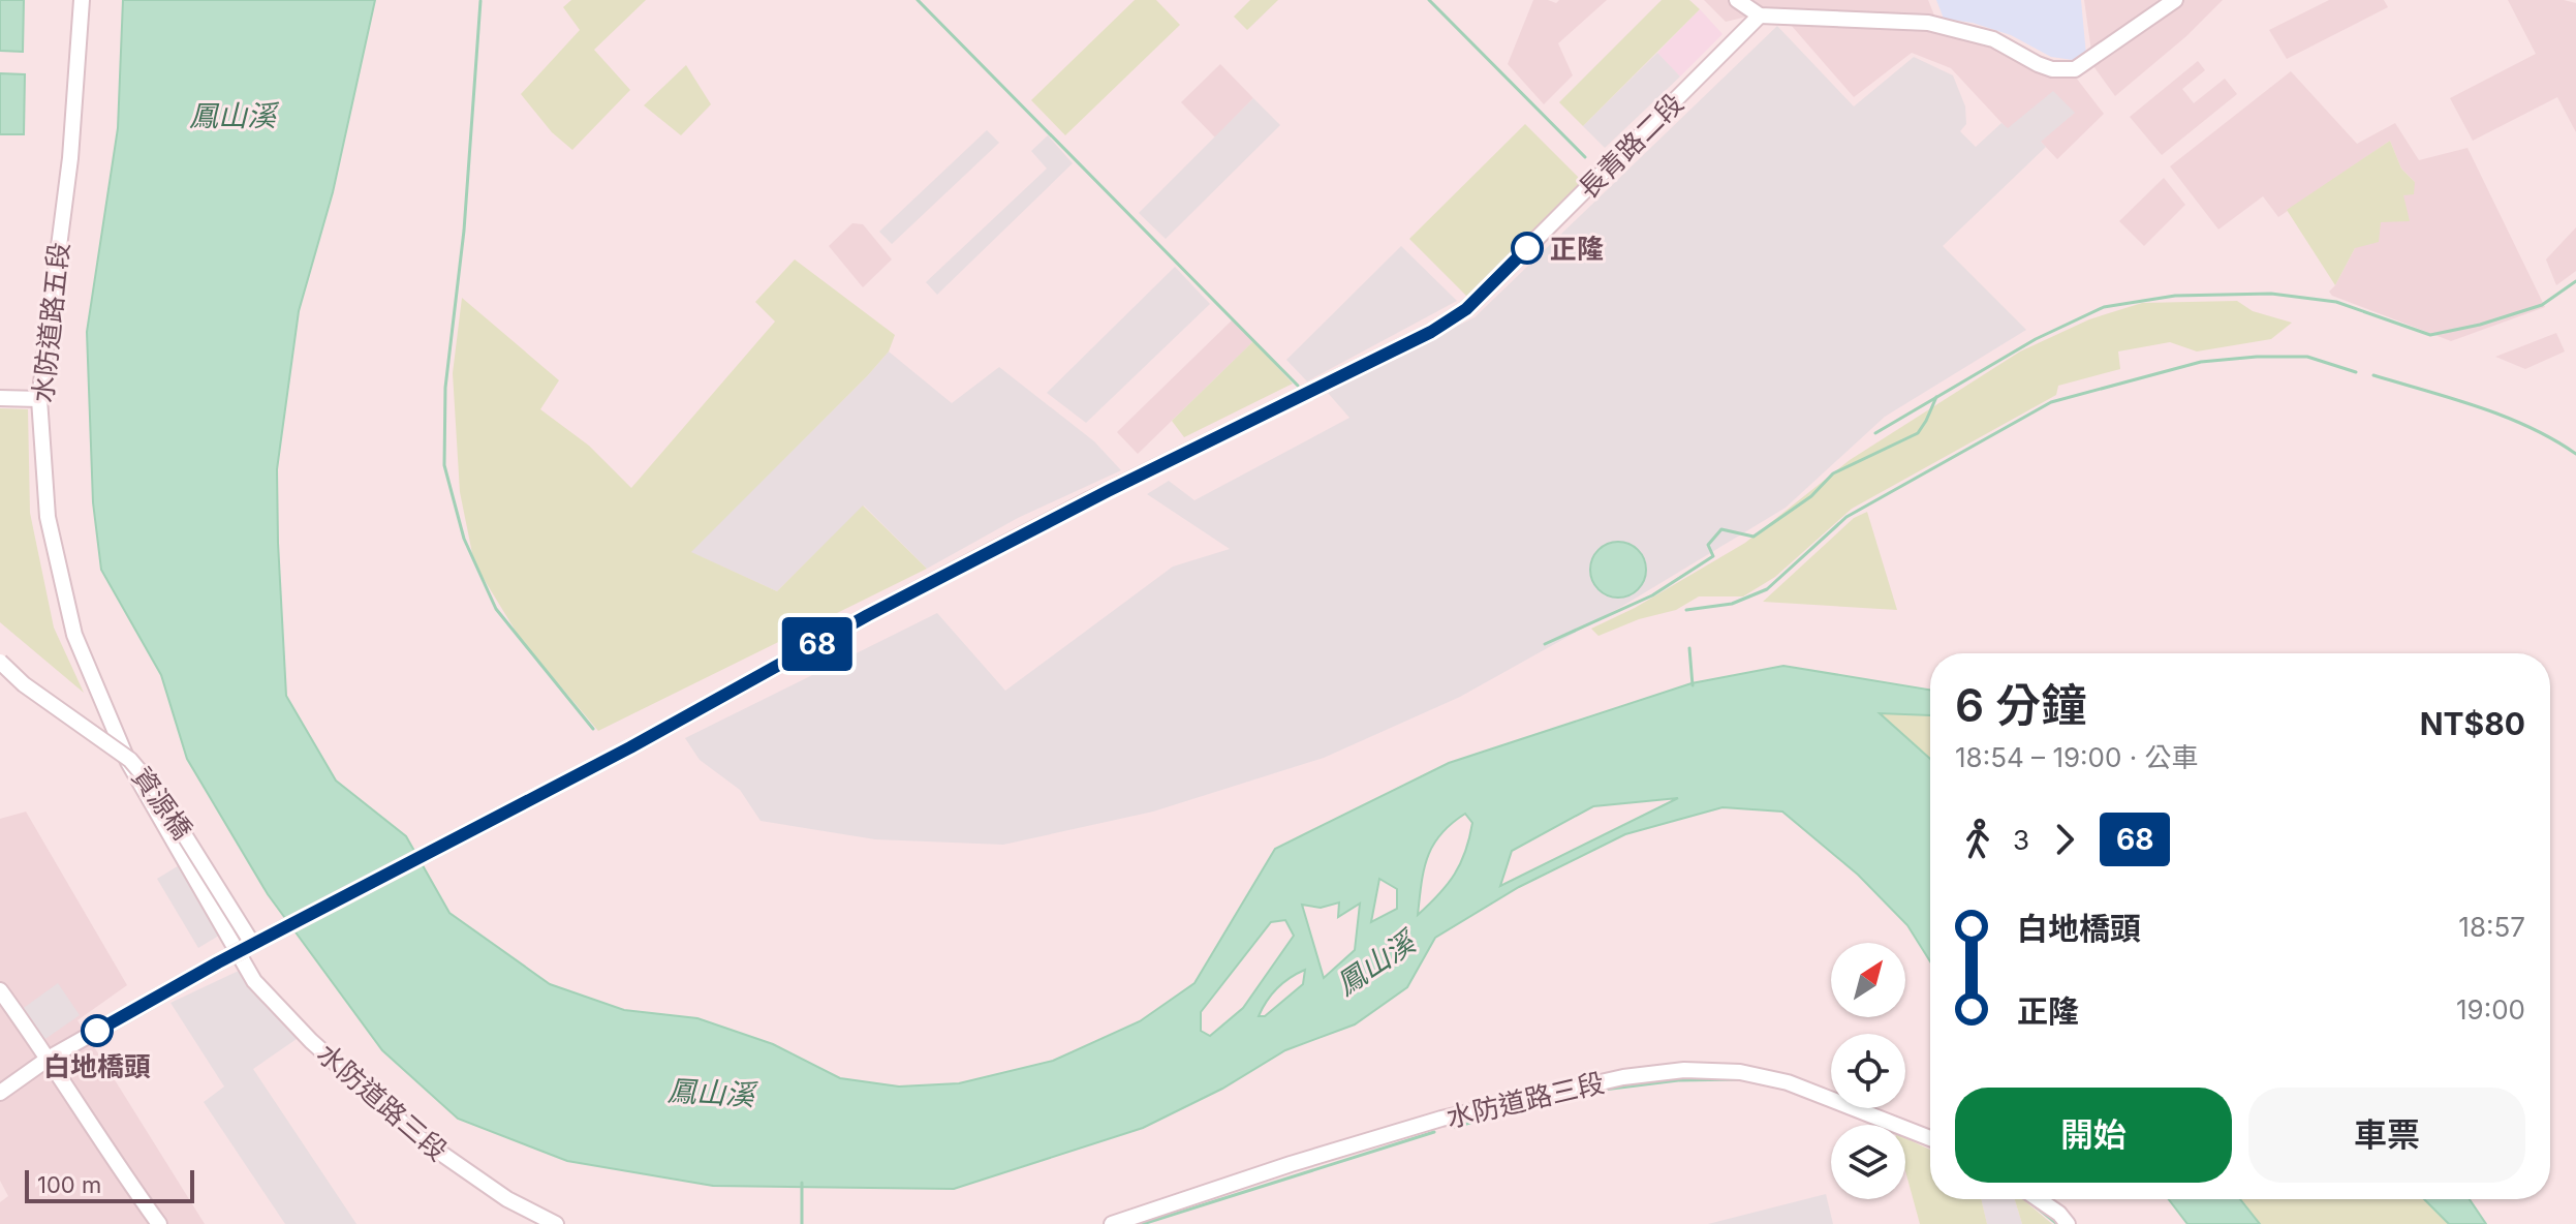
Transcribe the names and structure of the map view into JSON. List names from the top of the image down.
{
  "streets": {
    "street": [
      "長青路二段",
      "水防道路五段",
      "資源橋",
      "水防道路三段"
    ]
  },
  "crossings": [
    ["長青路二段", "資源橋"],
    ["水防道路五段", "水防道路三段"]
  ],
  "water": ["鳳山溪"],
  "places": ["正隆", "白地橋頭"],
  "lines": ["bus line 68"],
  "scale_bar": "100 m",
  "north": "top right",
  "page": {
    "on_map": "68",
    "heading": ["6 分鐘", "18:54 – 19:00 · 公車", "NT$80"],
    "legs": ["3", "68"],
    "list": [
      {
        "name": "白地橋頭",
        "value": "18:57"
      },
      {
        "name": "正隆",
        "value": "19:00"
      }
    ],
    "buttons": ["開始", "車票"],
    "scale": "100 m"
  }
}
